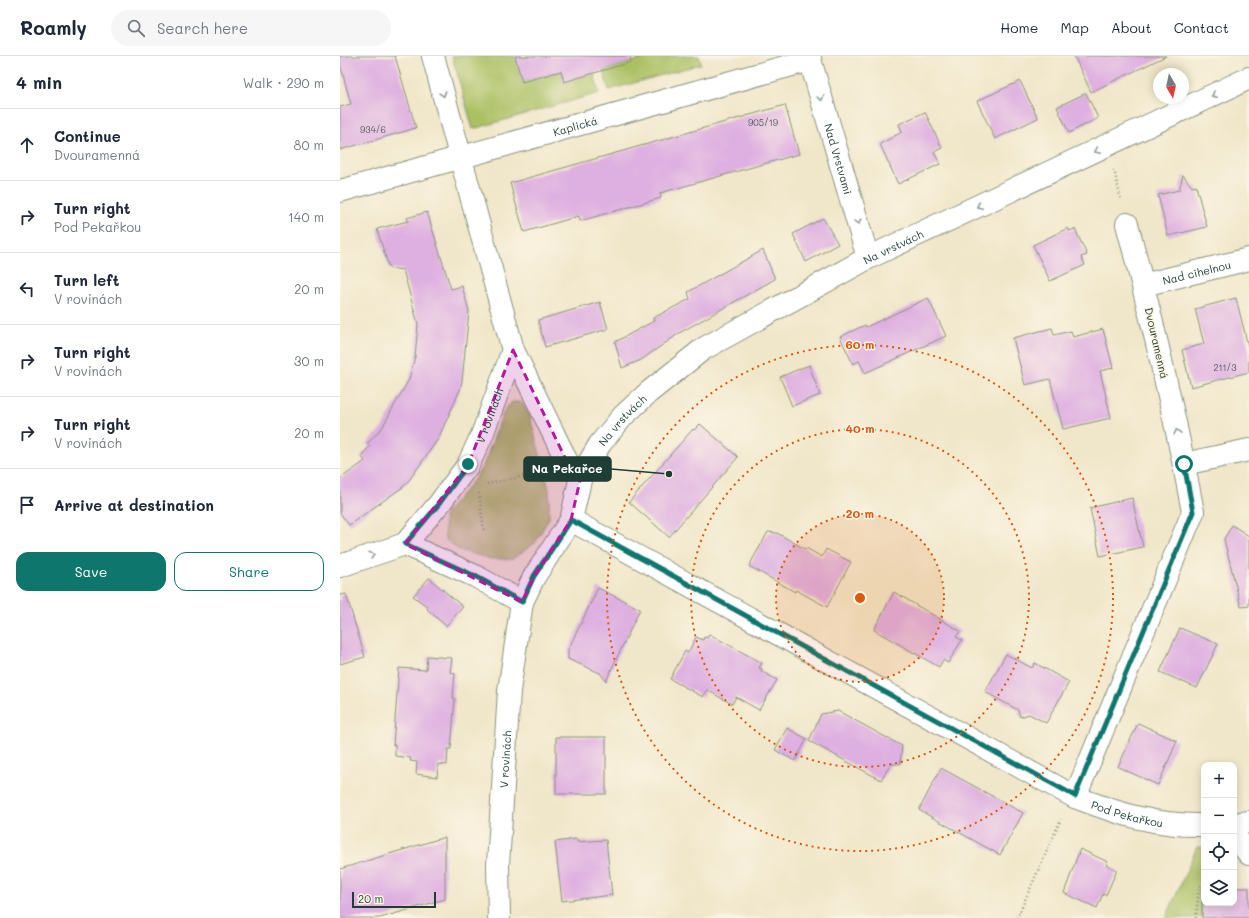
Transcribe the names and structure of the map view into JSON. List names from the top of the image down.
{
  "streets": {
    "street": [
      "Kaplická",
      "Nad Vrstvami",
      "Na vrstvách",
      "Nad cihelnou",
      "Dvouramenná",
      "V rovinách",
      "Pod Pekařkou"
    ]
  },
  "crossings": [
    ["Kaplická", "Nad Vrstvami"],
    ["Nad Vrstvami", "Na vrstvách"],
    ["Na vrstvách", "V rovinách"],
    ["Nad cihelnou", "Dvouramenná"],
    ["Dvouramenná", "Pod Pekařkou"],
    ["V rovinách", "Pod Pekařkou"]
  ],
  "one_way": ["Nad Vrstvami", "Na vrstvách"],
  "places": ["Na Pekařce"],
  "house_numbers": ["905/19", "934/6", "211/3"],
  "scale_bar": "20 m",
  "north": "bottom",
  "page": {
    "header": "Roamly",
    "search": "Search here",
    "nav": [
      "Home",
      "Map",
      "About",
      "Contact"
    ],
    "heading": ["4 min", "Walk · 290 m"],
    "list": [
      ["Continue", "Dvouramenná", "80 m"],
      ["Turn right", "Pod Pekařkou", "140 m"],
      ["Turn left", "V rovinách", "20 m"],
      ["Turn right", "V rovinách", "30 m"],
      ["Turn right", "V rovinách", "20 m"],
      "Arrive at destination"
    ],
    "buttons": ["Save", "Share"],
    "map_buttons": ["+", "−"],
    "scale": "20 m"
  },
  "rings": ["60 m", "40 m", "20 m"]
}
